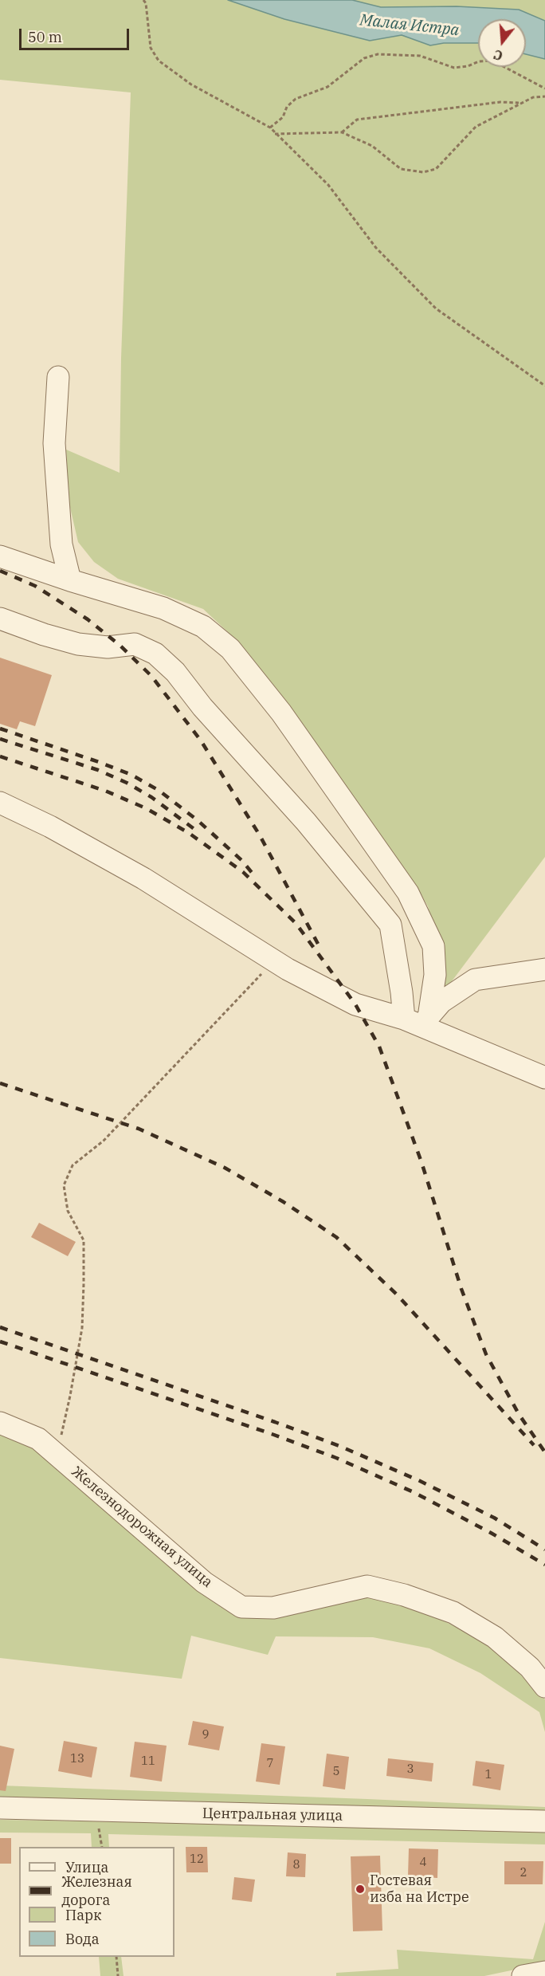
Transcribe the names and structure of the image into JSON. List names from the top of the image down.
{
  "streets": {
    "street": ["Железнодорожная улица", "Центральная улица"]
  },
  "water": ["Малая Истра"],
  "places": ["Гостевая изба на Истре"],
  "house_numbers": [
    "9",
    "13",
    "11",
    "7",
    "3",
    "5",
    "1",
    "12",
    "4",
    "8",
    "2"
  ],
  "legend": [
    "Улица",
    "Железная дорога",
    "Парк",
    "Вода"
  ],
  "scale_bar": "50 m",
  "north": "bottom"
}
